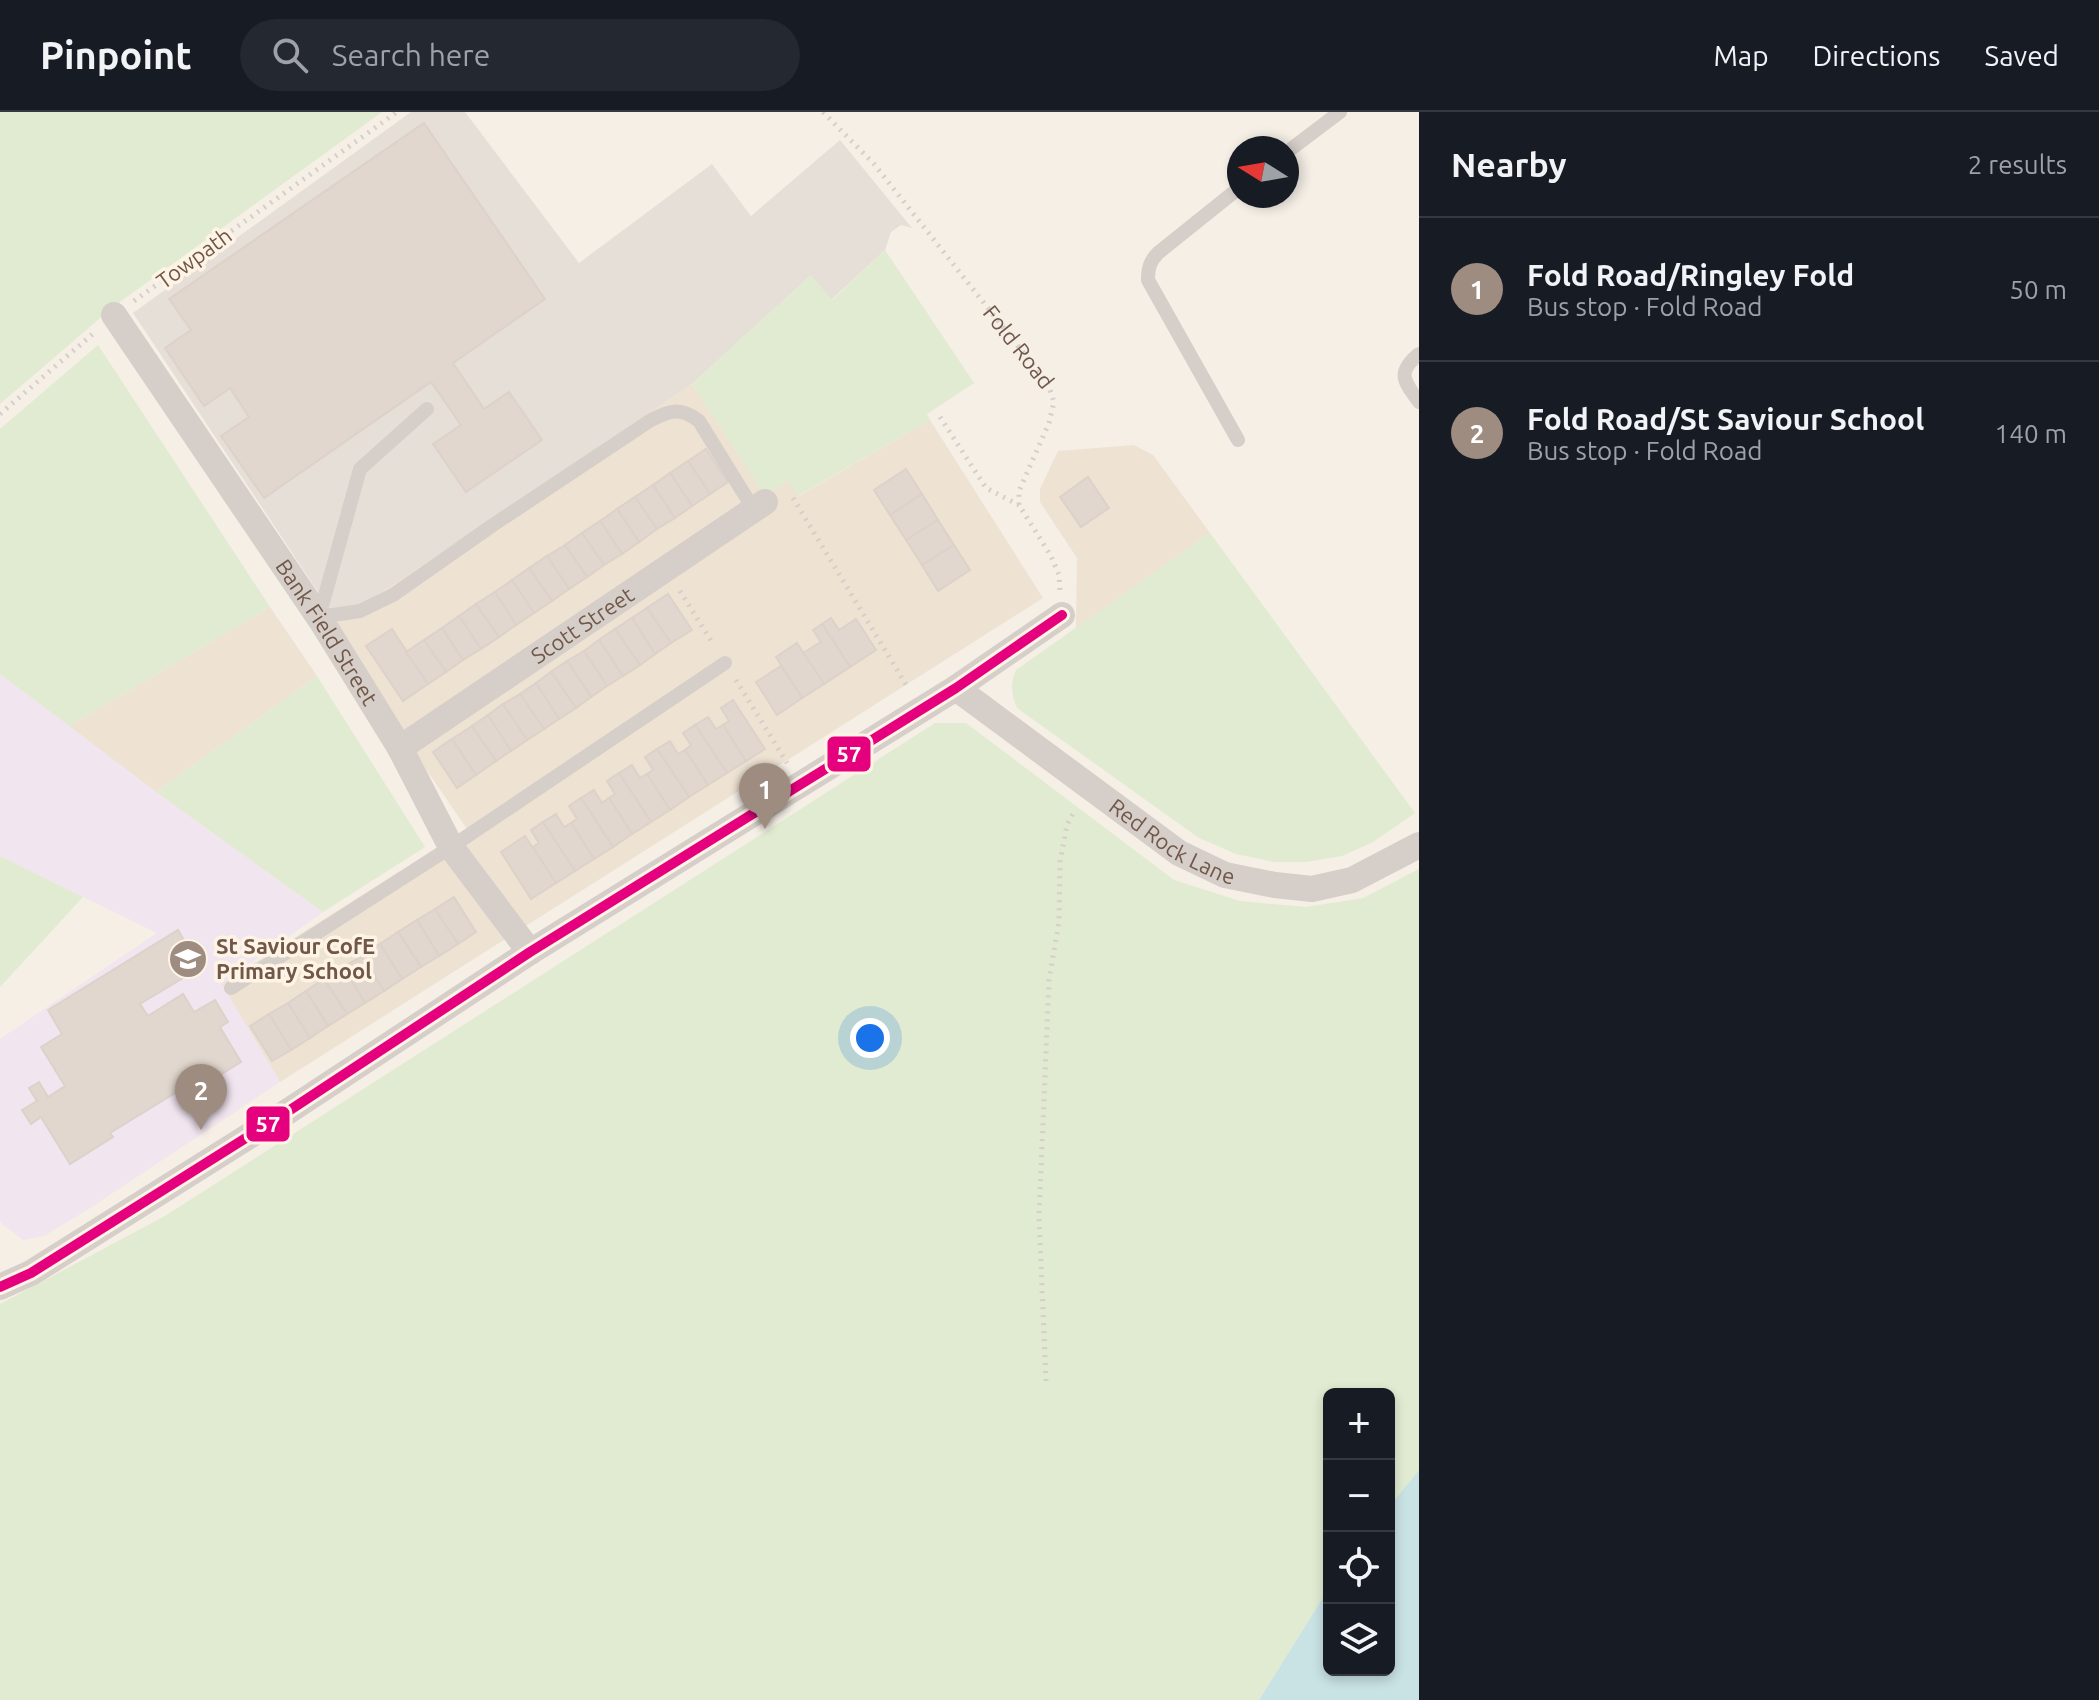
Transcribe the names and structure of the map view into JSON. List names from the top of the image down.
{
  "streets": {
    "street": ["Scott Street", "Bank Field Street", "Red Rock Lane"],
    "path": ["Towpath", "Fold Road"]
  },
  "crossings": [
    ["Towpath", "Bank Field Street"],
    ["Scott Street", "Bank Field Street"]
  ],
  "places": {
    "school or university": ["St Saviour CofE Primary School"]
  },
  "lines": ["transit line 57"],
  "north": "left",
  "page": {
    "header": "Pinpoint",
    "search": "Search here",
    "nav": ["Map", "Directions", "Saved"],
    "heading": ["Nearby", "2 results"],
    "list": [
      {
        "mark": "1",
        "name": "Fold Road/Ringley Fold",
        "note": "Bus stop · Fold Road",
        "value": "50 m"
      },
      {
        "mark": "2",
        "name": "Fold Road/St Saviour School",
        "note": "Bus stop · Fold Road",
        "value": "140 m"
      }
    ],
    "pins": ["1", "2"],
    "map_buttons": ["+", "−"]
  }
}
